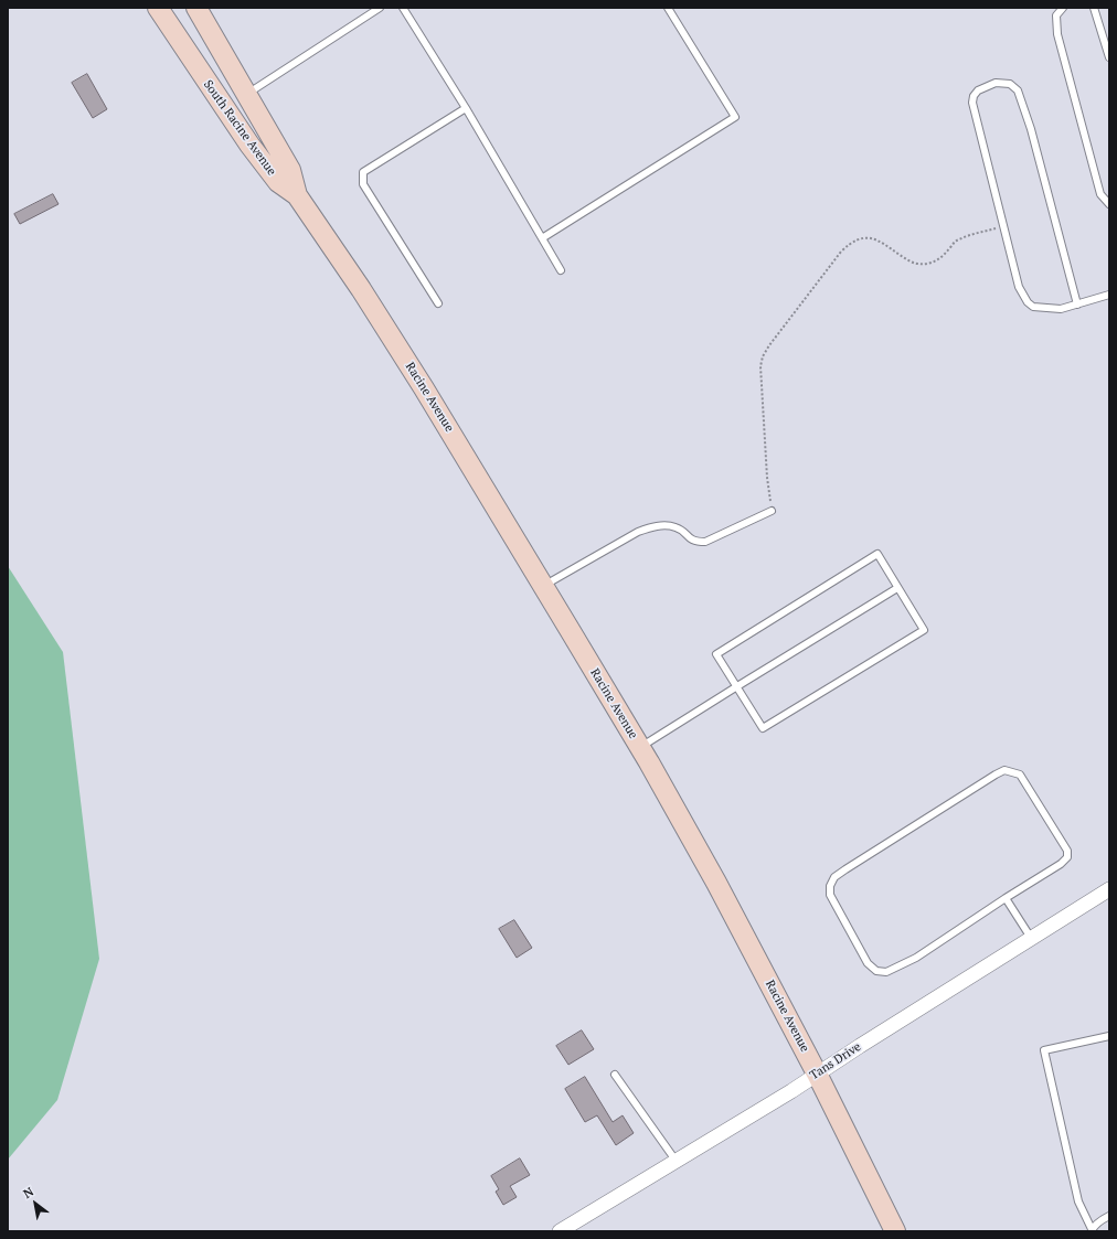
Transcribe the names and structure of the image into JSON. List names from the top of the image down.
{
  "streets": {
    "main road": ["South Racine Avenue", "Racine Avenue"],
    "street": ["Tans Drive"]
  },
  "crossings": [
    ["South Racine Avenue", "Racine Avenue"],
    ["Racine Avenue", "Tans Drive"]
  ],
  "north": "top left"
}
